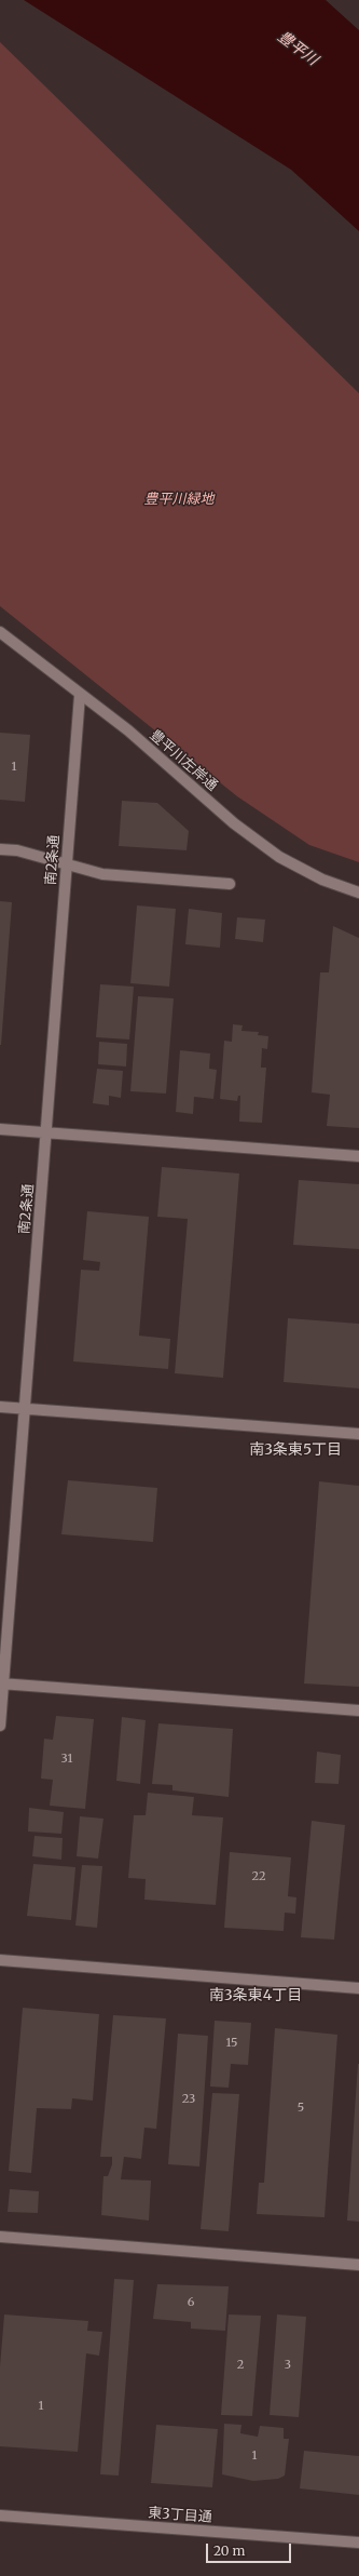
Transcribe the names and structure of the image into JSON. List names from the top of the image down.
{
  "streets": {
    "street": ["豊平川左岸通", "南2条通", "東3丁目通"]
  },
  "crossings": [
    ["豊平川左岸通", "南2条通"]
  ],
  "districts": ["南3条東5丁目", "南3条東4丁目"],
  "water": ["豊平川"],
  "parks": ["豊平川緑地"],
  "house_numbers": [
    "1",
    "31",
    "22",
    "15",
    "23",
    "5",
    "6",
    "2",
    "3",
    "1",
    "1"
  ],
  "scale_bar": "20 m"
}
